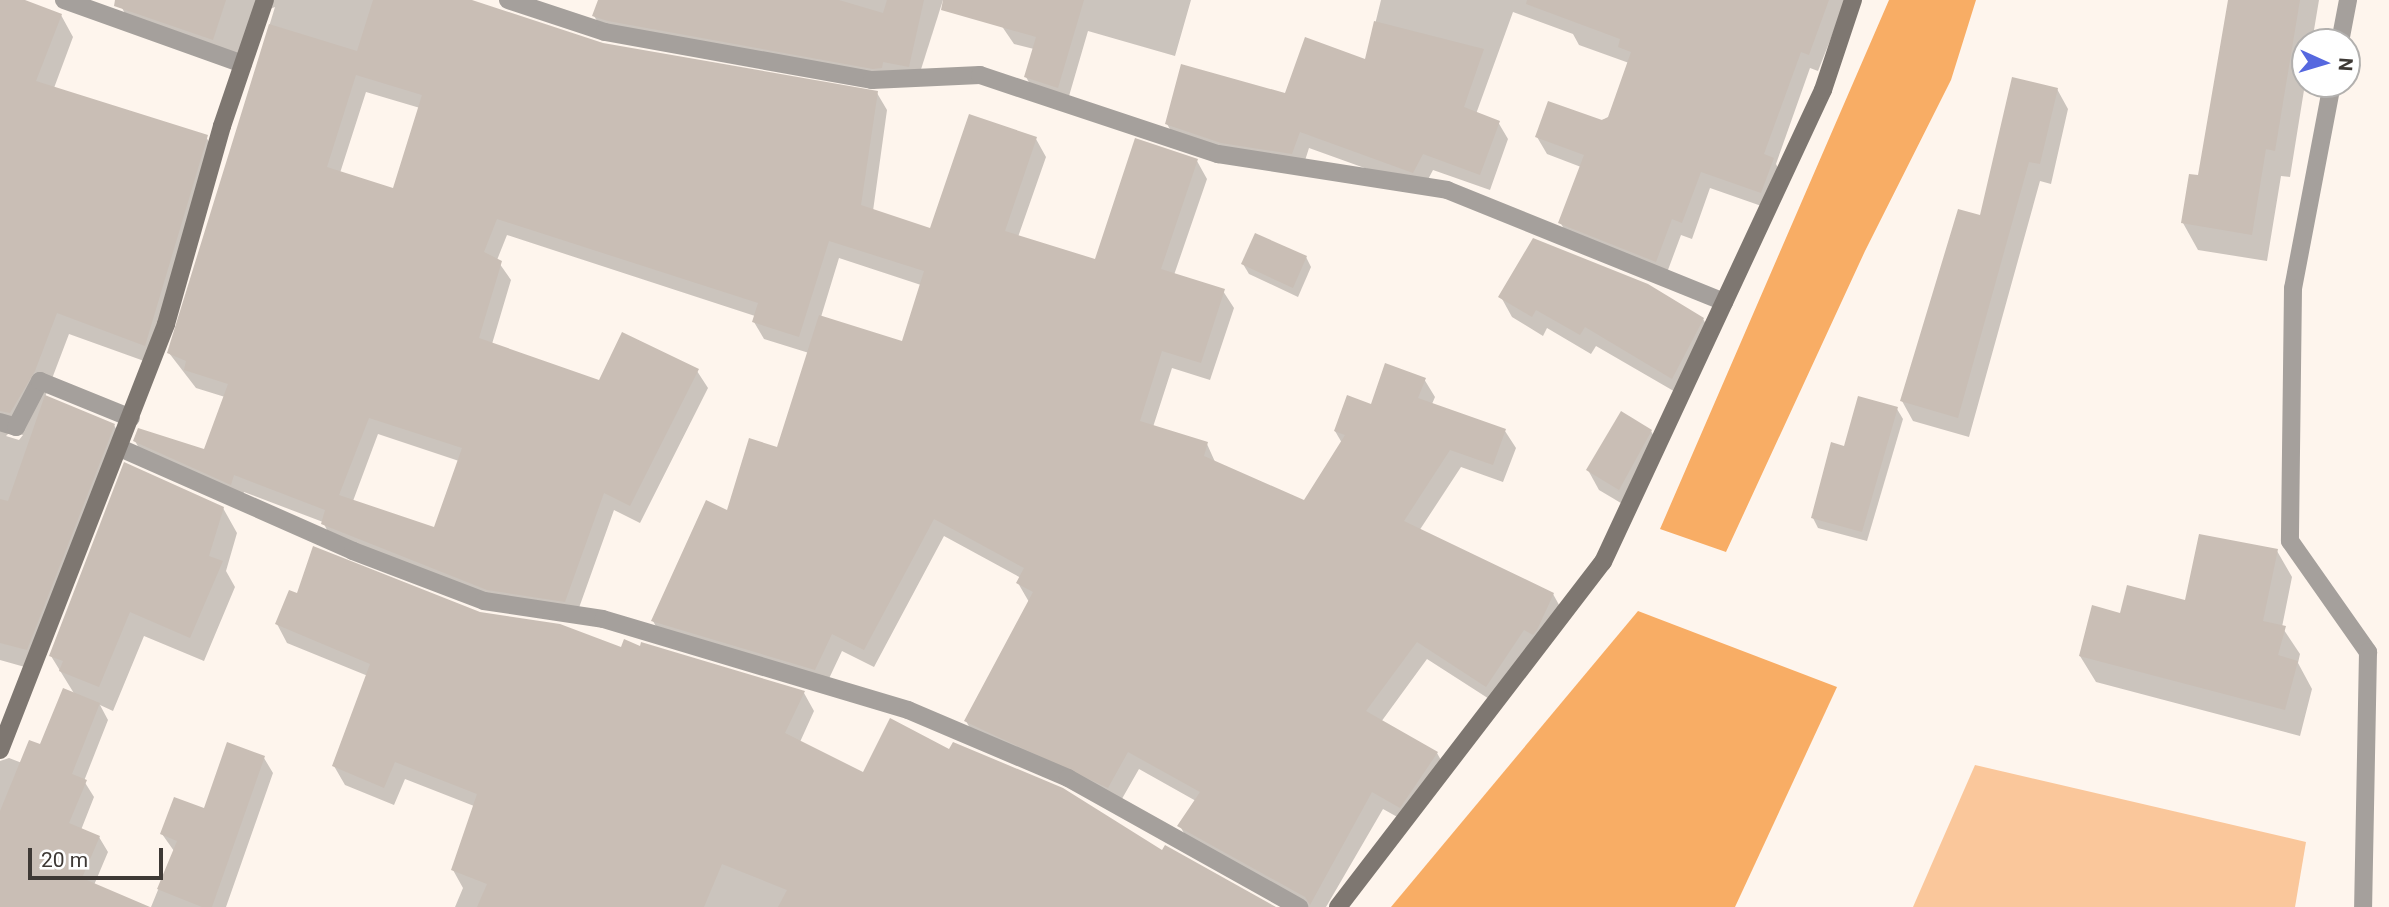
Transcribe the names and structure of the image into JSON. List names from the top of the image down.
{
  "scale_bar": "20 m",
  "north": "right"
}
